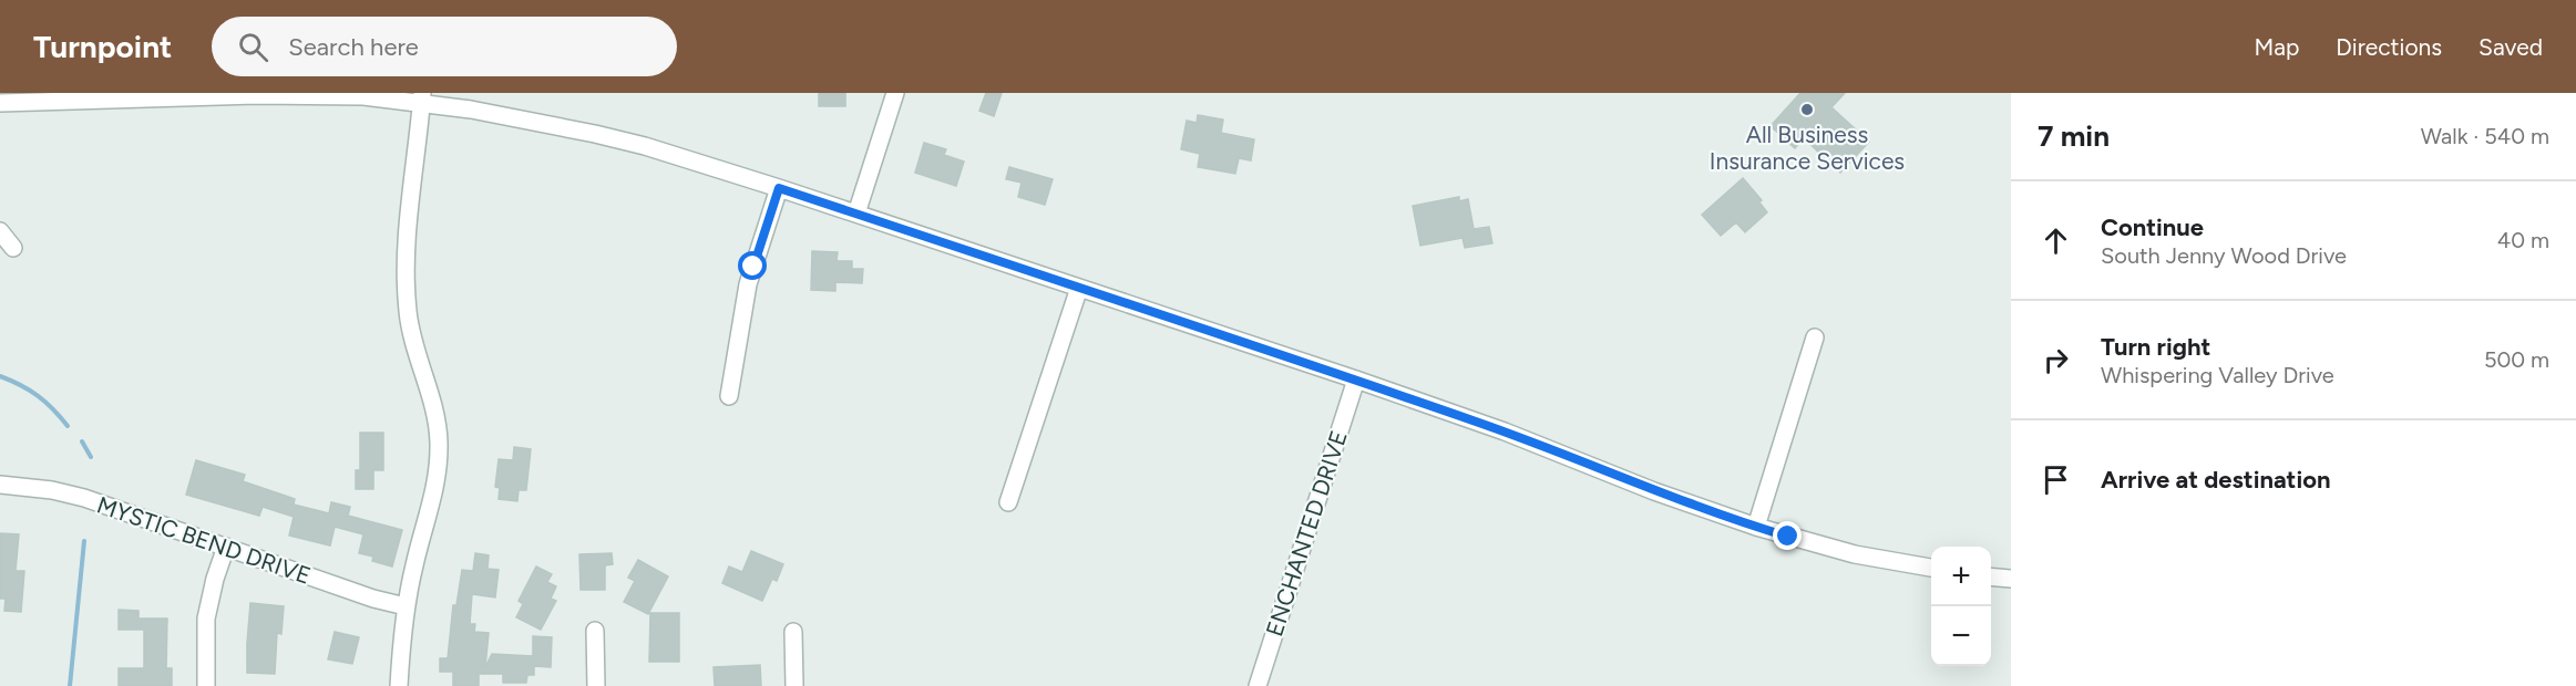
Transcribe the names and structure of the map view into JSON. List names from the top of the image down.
{
  "streets": {
    "street": ["ENCHANTED DRIVE", "MYSTIC BEND DRIVE"]
  },
  "places": ["All Business Insurance Services"],
  "page": {
    "header": "Turnpoint",
    "search": "Search here",
    "nav": ["Map", "Directions", "Saved"],
    "heading": ["7 min", "Walk · 540 m"],
    "list": [
      ["Continue", "South Jenny Wood Drive", "40 m"],
      ["Turn right", "Whispering Valley Drive", "500 m"],
      "Arrive at destination"
    ],
    "map_buttons": ["+", "−"]
  }
}
